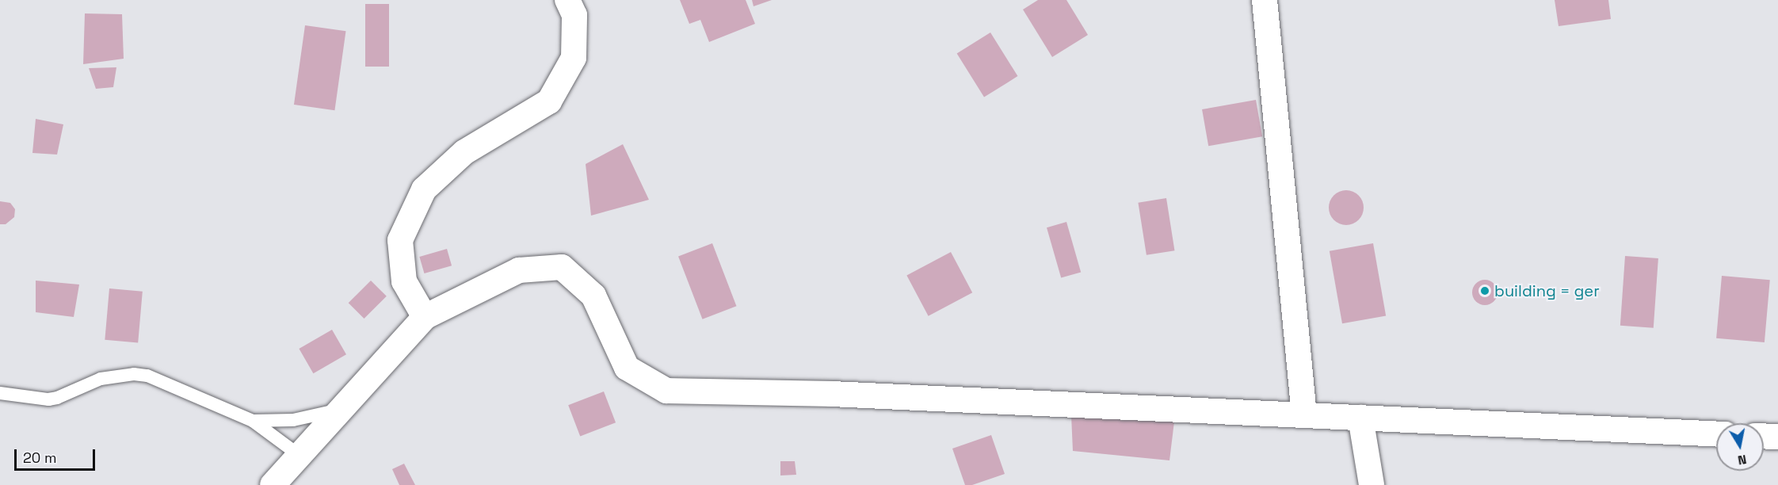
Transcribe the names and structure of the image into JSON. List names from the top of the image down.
{
  "places": ["building = ger"],
  "scale_bar": "20 m",
  "north": "bottom"
}
